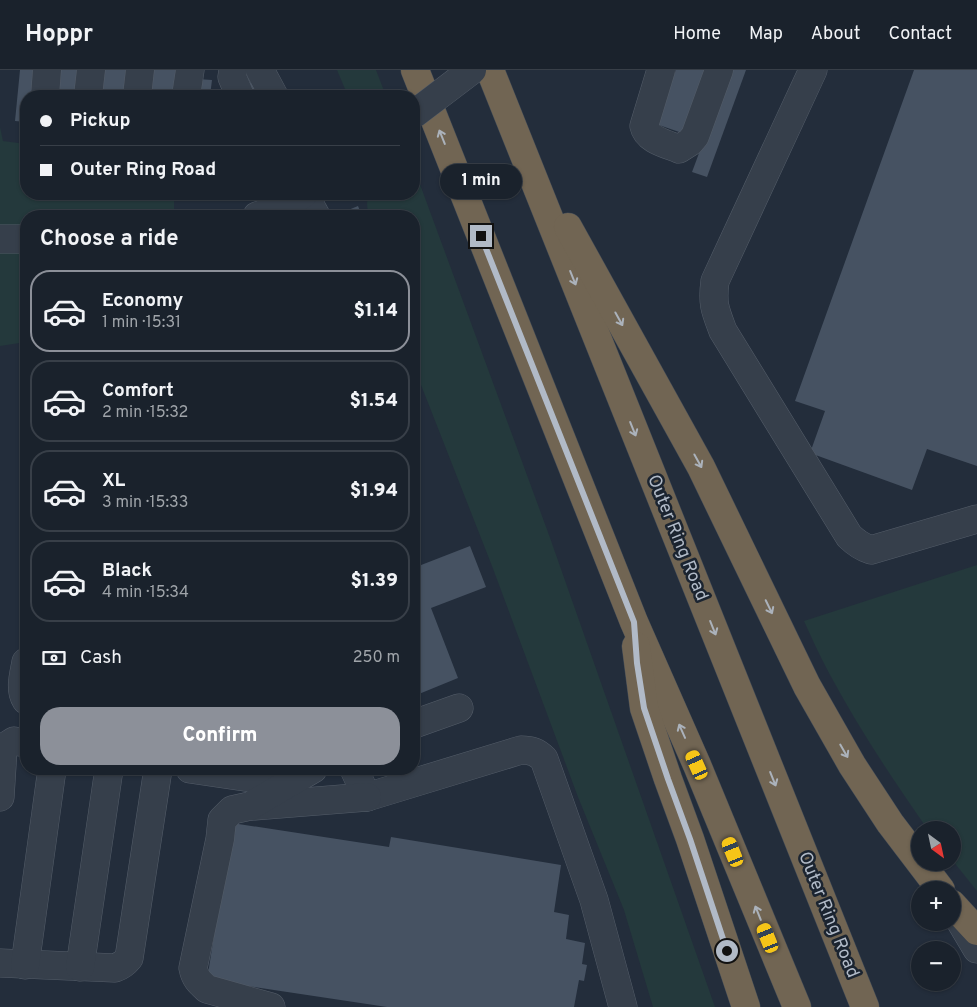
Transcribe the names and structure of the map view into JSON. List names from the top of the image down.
{
  "streets": {
    "highway": ["Outer Ring Road"]
  },
  "north": "bottom right",
  "page": {
    "header": "Hoppr",
    "nav": [
      "Home",
      "Map",
      "About",
      "Contact"
    ],
    "banner": ["Pickup", "Outer Ring Road"],
    "bubble": "1 min",
    "heading": "Choose a ride",
    "list": [
      {
        "name": "Economy",
        "note": "1 min · 15:31",
        "value": "$1.14"
      },
      {
        "name": "Comfort",
        "note": "2 min · 15:32",
        "value": "$1.54"
      },
      {
        "name": "XL",
        "note": "3 min · 15:33",
        "value": "$1.94"
      },
      {
        "name": "Black",
        "note": "4 min · 15:34",
        "value": "$1.39"
      }
    ],
    "pay": ["Cash", "250 m"],
    "buttons": "Confirm",
    "map_buttons": ["+", "−"]
  }
}
